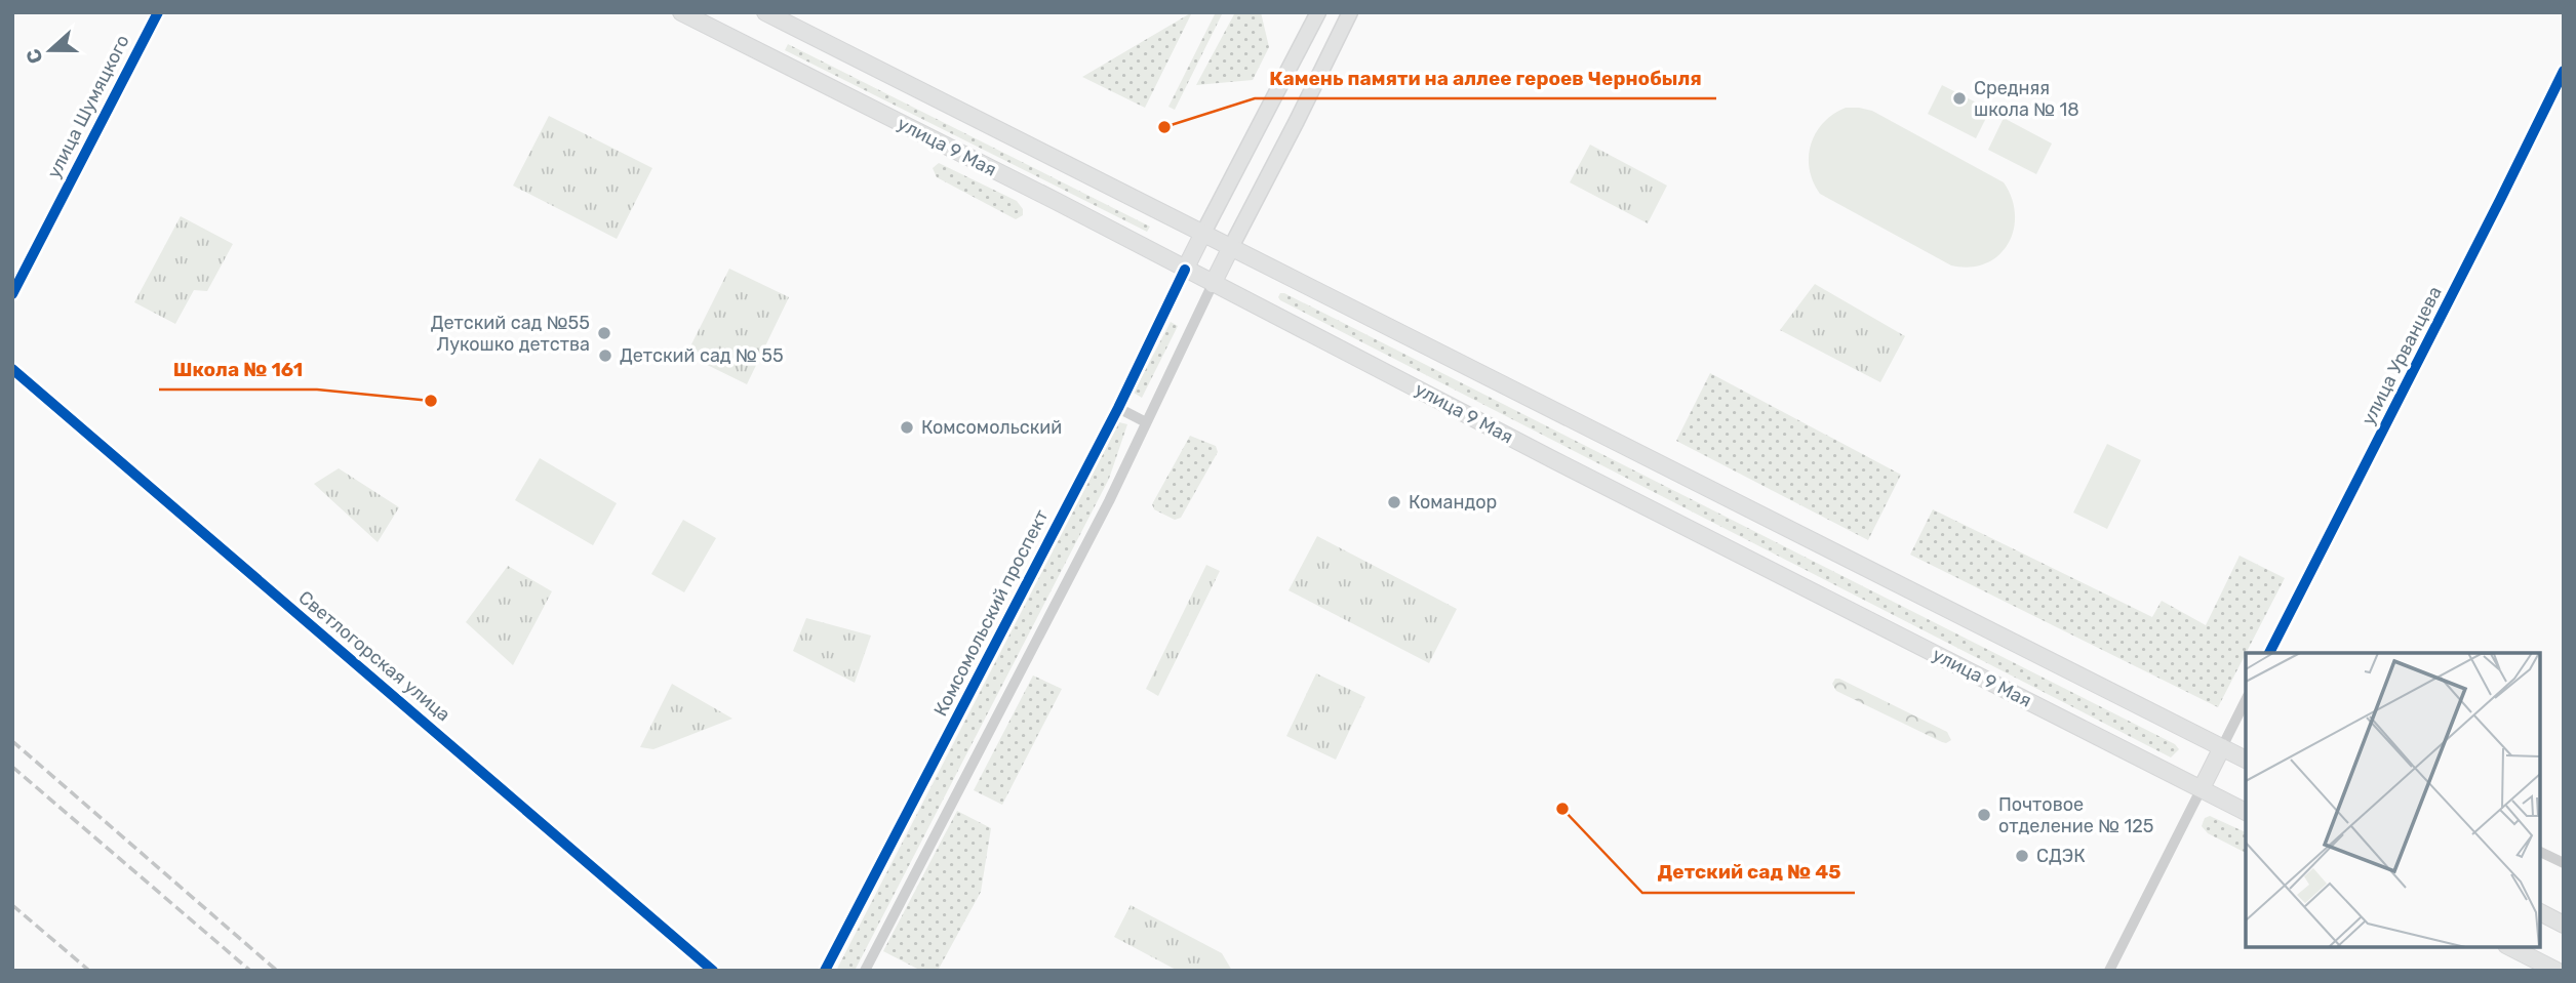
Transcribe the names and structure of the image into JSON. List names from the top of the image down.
{
  "streets": {
    "main road": ["улица 9 Мая", "Комсомольский проспект"],
    "street": ["улица Шумяцкого", "улица Урванцева", "Светлогорская улица"]
  },
  "crossings": [
    ["улица 9 Мая", "Комсомольский проспект"]
  ],
  "places": [
    "Средняя школа № 18",
    "Камень памяти на аллее героев Чернобыля",
    "Детский сад №55 Лукошко детства",
    "Детский сад № 55",
    "Школа № 161",
    "Комсомольский",
    "Командор",
    "Детский сад № 45",
    "Почтовое отделение № 125",
    "СДЭК"
  ],
  "north": "left"
}
